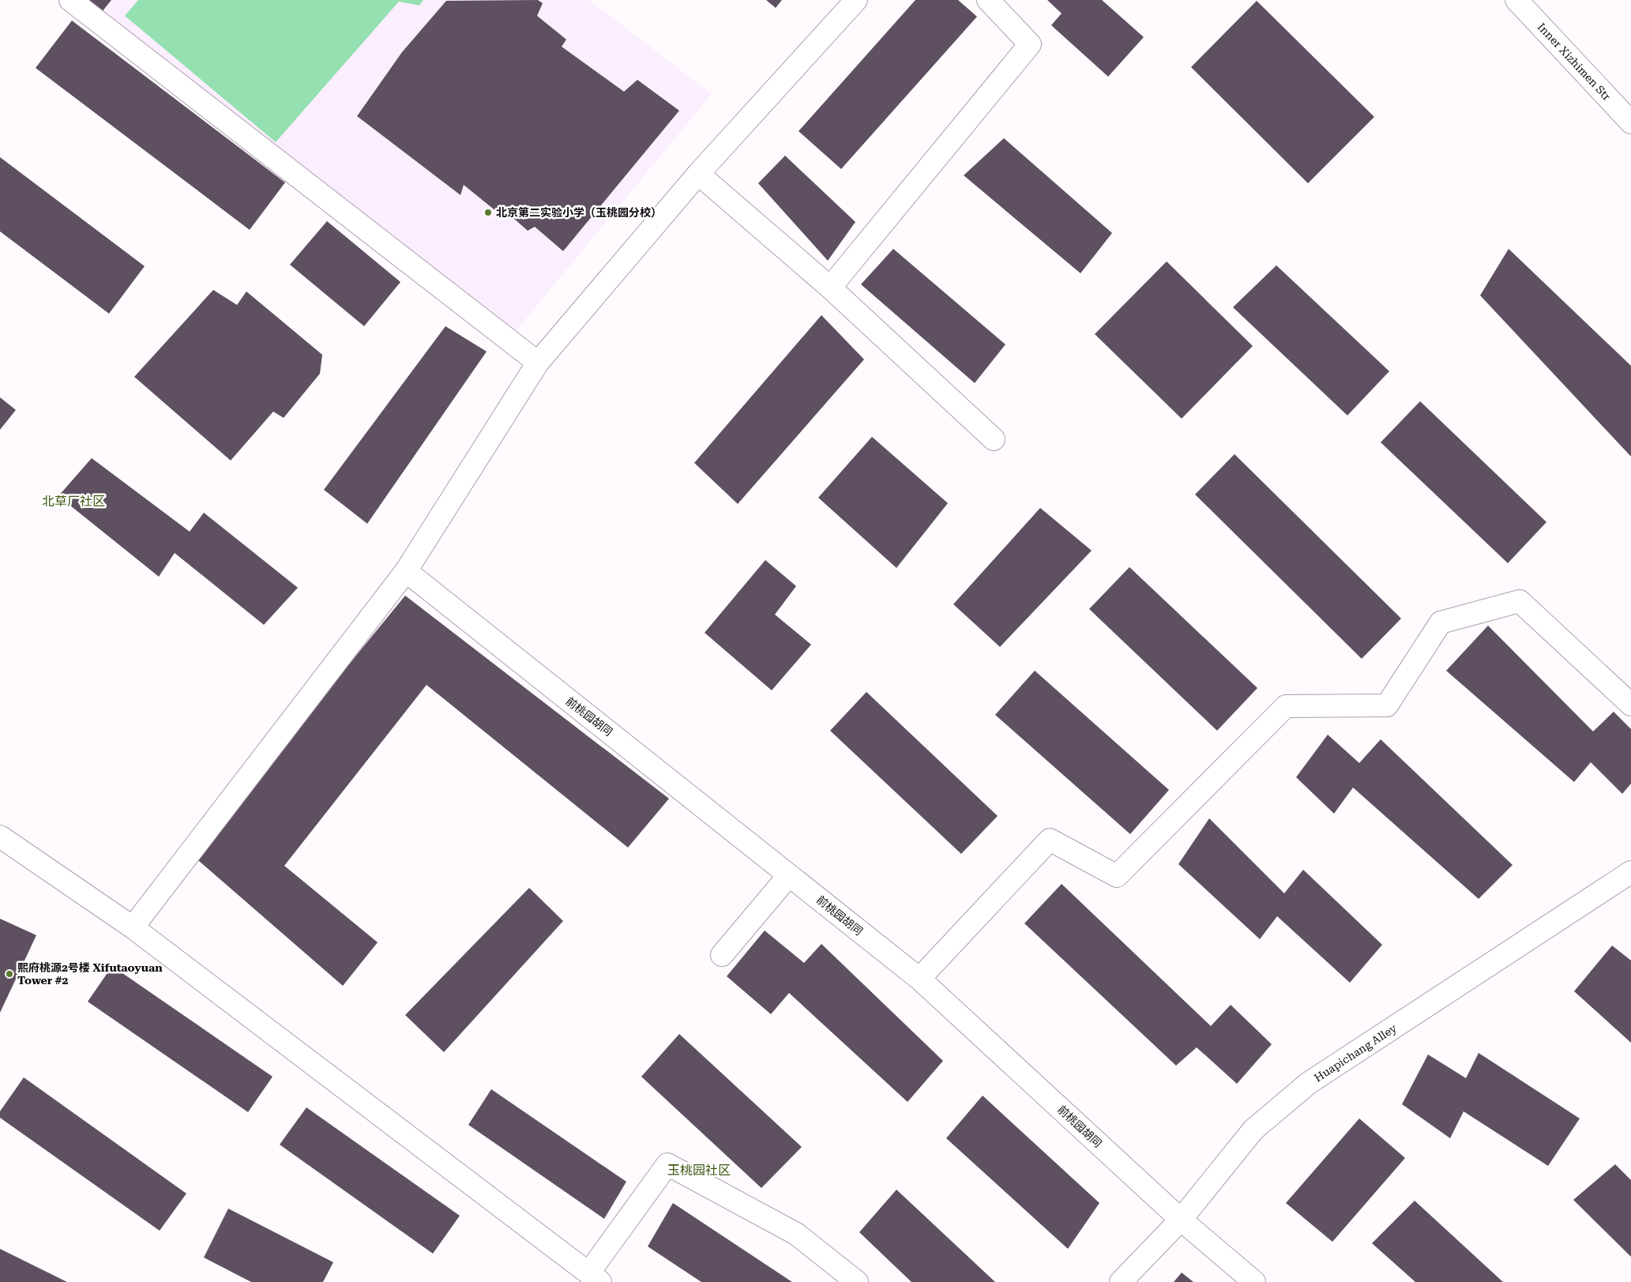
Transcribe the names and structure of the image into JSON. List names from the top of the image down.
{
  "streets": {
    "street": ["Inner Xizhimen Str", "前桃园胡同", "Huapichang Alley"]
  },
  "crossings": [
    ["前桃园胡同", "Huapichang Alley"]
  ],
  "districts": ["北草厂社区", "玉桃园社区"],
  "places": ["北京第二实验小学（玉桃园分校）", "熙府桃源2号楼 Xifutaoyuan Tower #2"]
}
